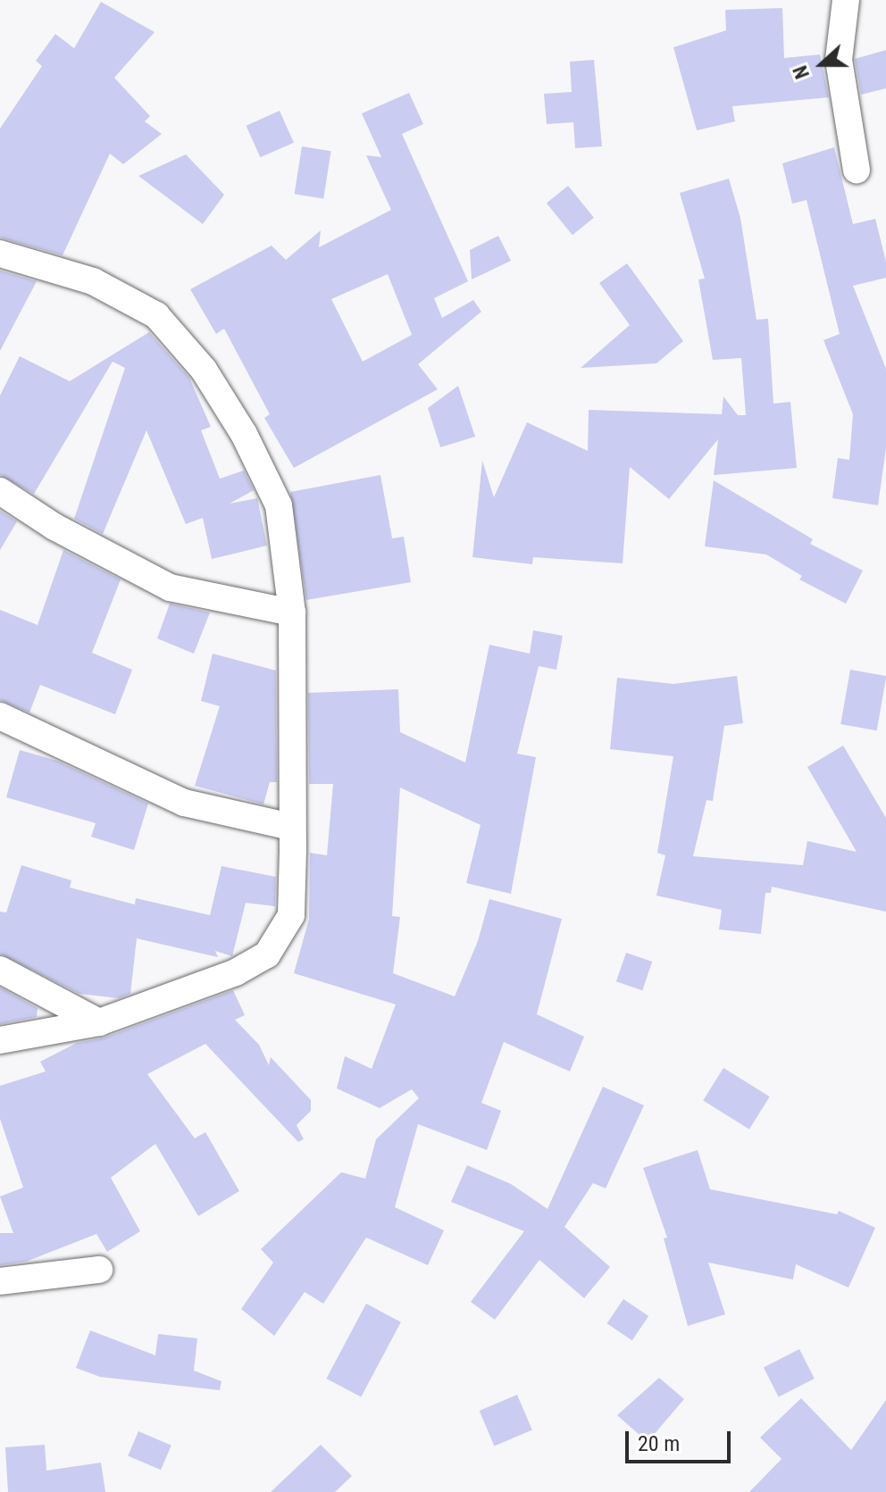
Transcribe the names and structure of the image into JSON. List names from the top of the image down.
{
  "scale_bar": "20 m",
  "north": "left"
}
